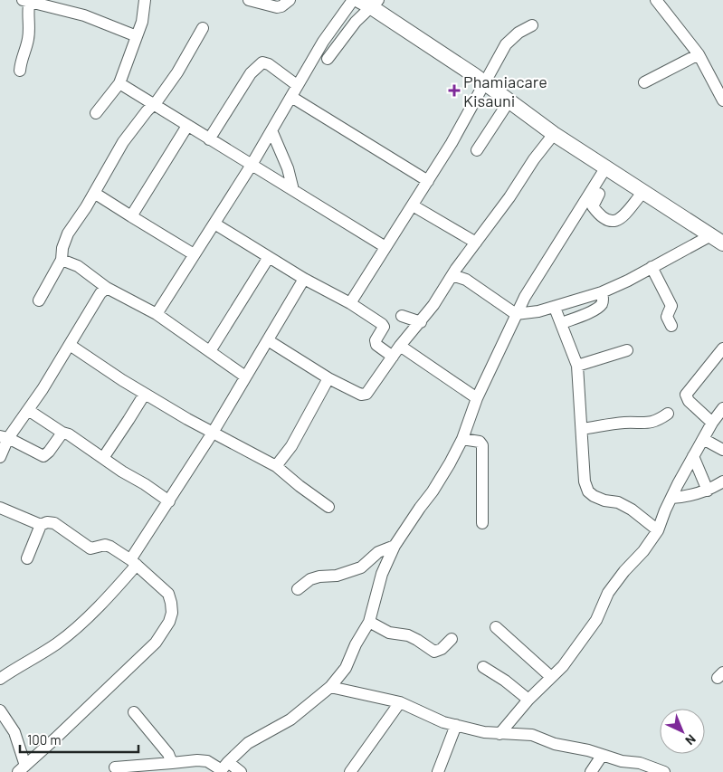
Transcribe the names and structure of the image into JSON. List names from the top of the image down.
{
  "places": {
    "health": ["Phamiacare Kisauni"]
  },
  "scale_bar": "100 m",
  "north": "bottom right"
}
